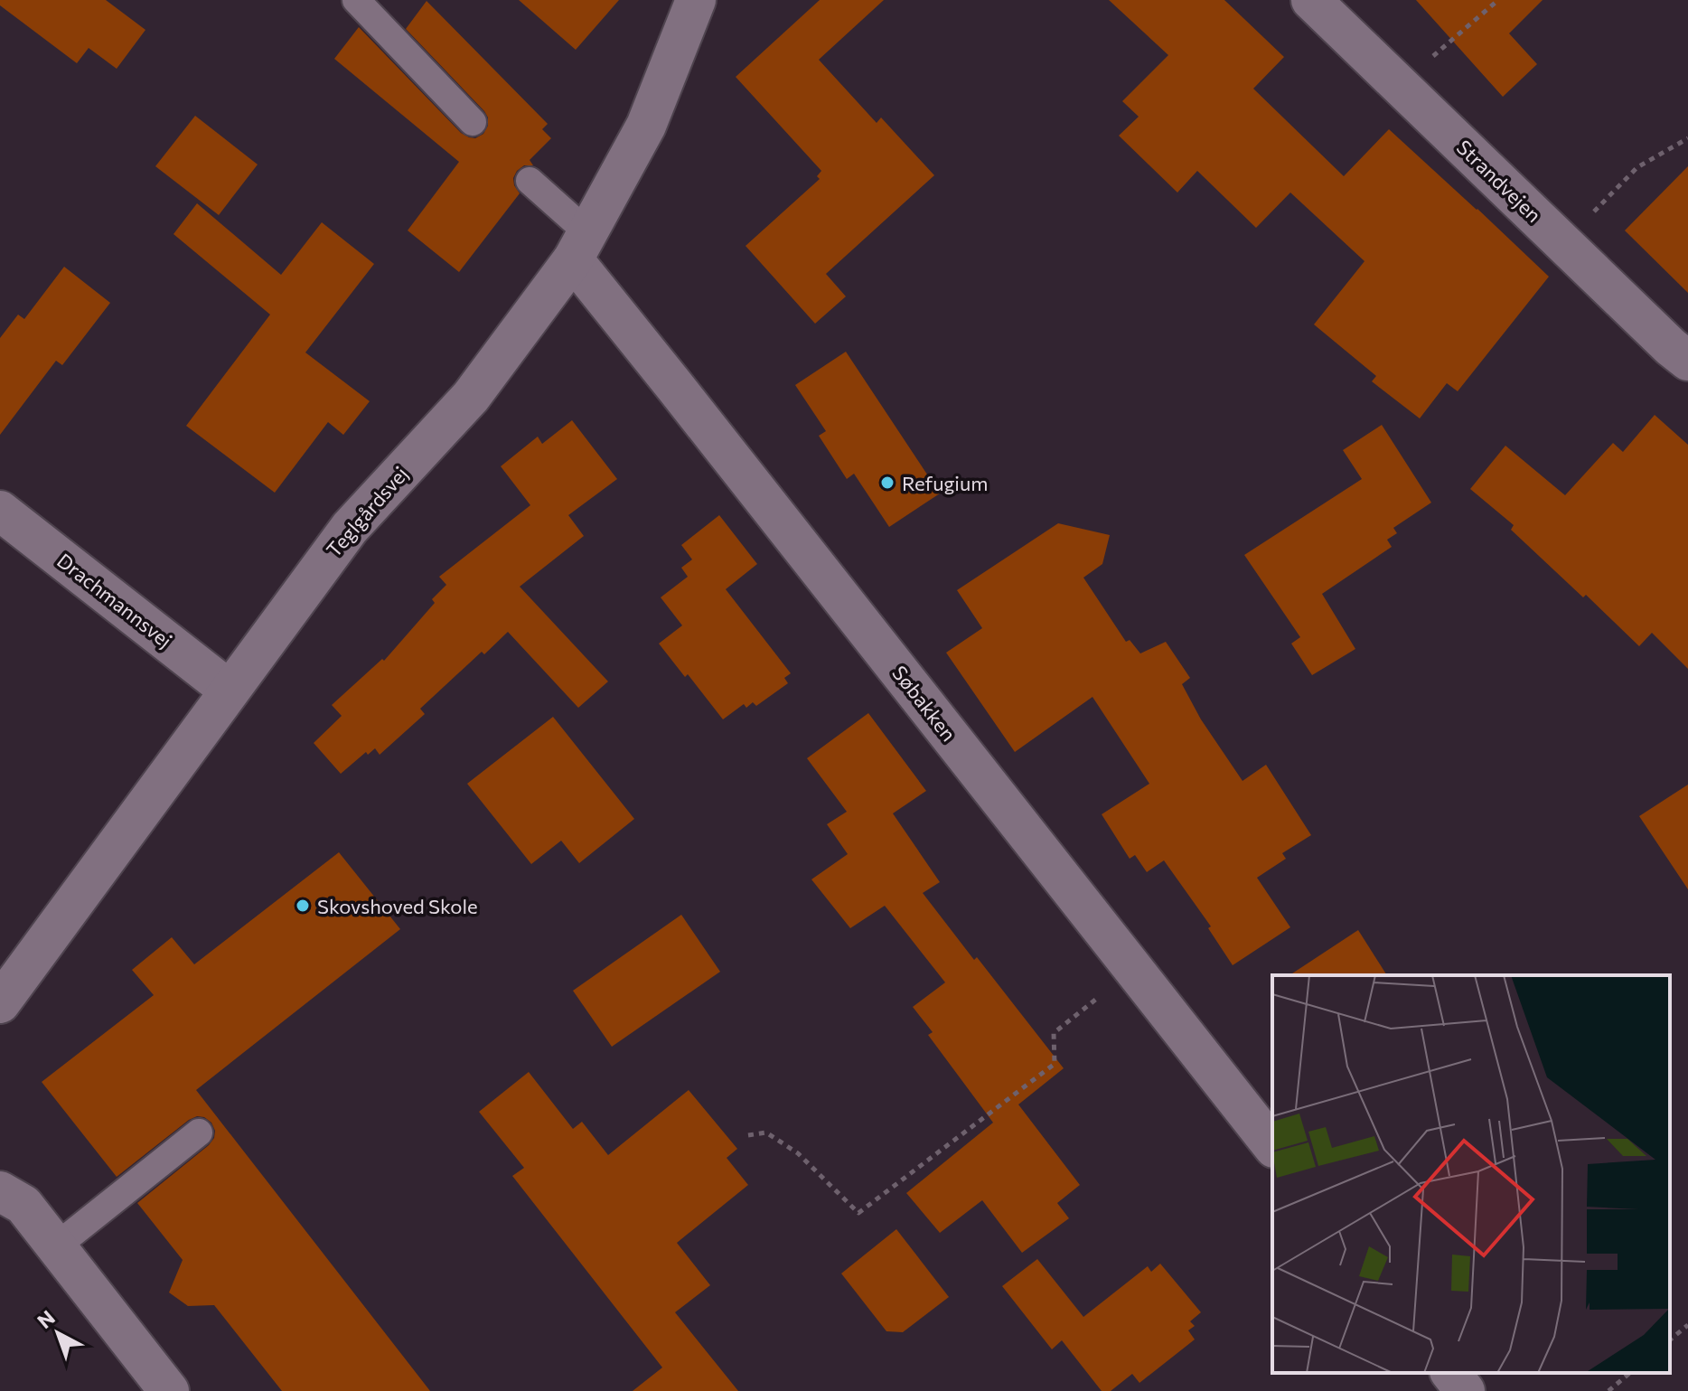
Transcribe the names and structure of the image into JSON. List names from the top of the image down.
{
  "streets": {
    "street": [
      "Strandvejen",
      "Teglgårdsvej",
      "Drachmannsvej",
      "Søbakken"
    ]
  },
  "crossings": [
    ["Teglgårdsvej", "Drachmannsvej"],
    ["Teglgårdsvej", "Søbakken"]
  ],
  "places": ["Refugium", "Skovshoved Skole"],
  "north": "top left"
}
